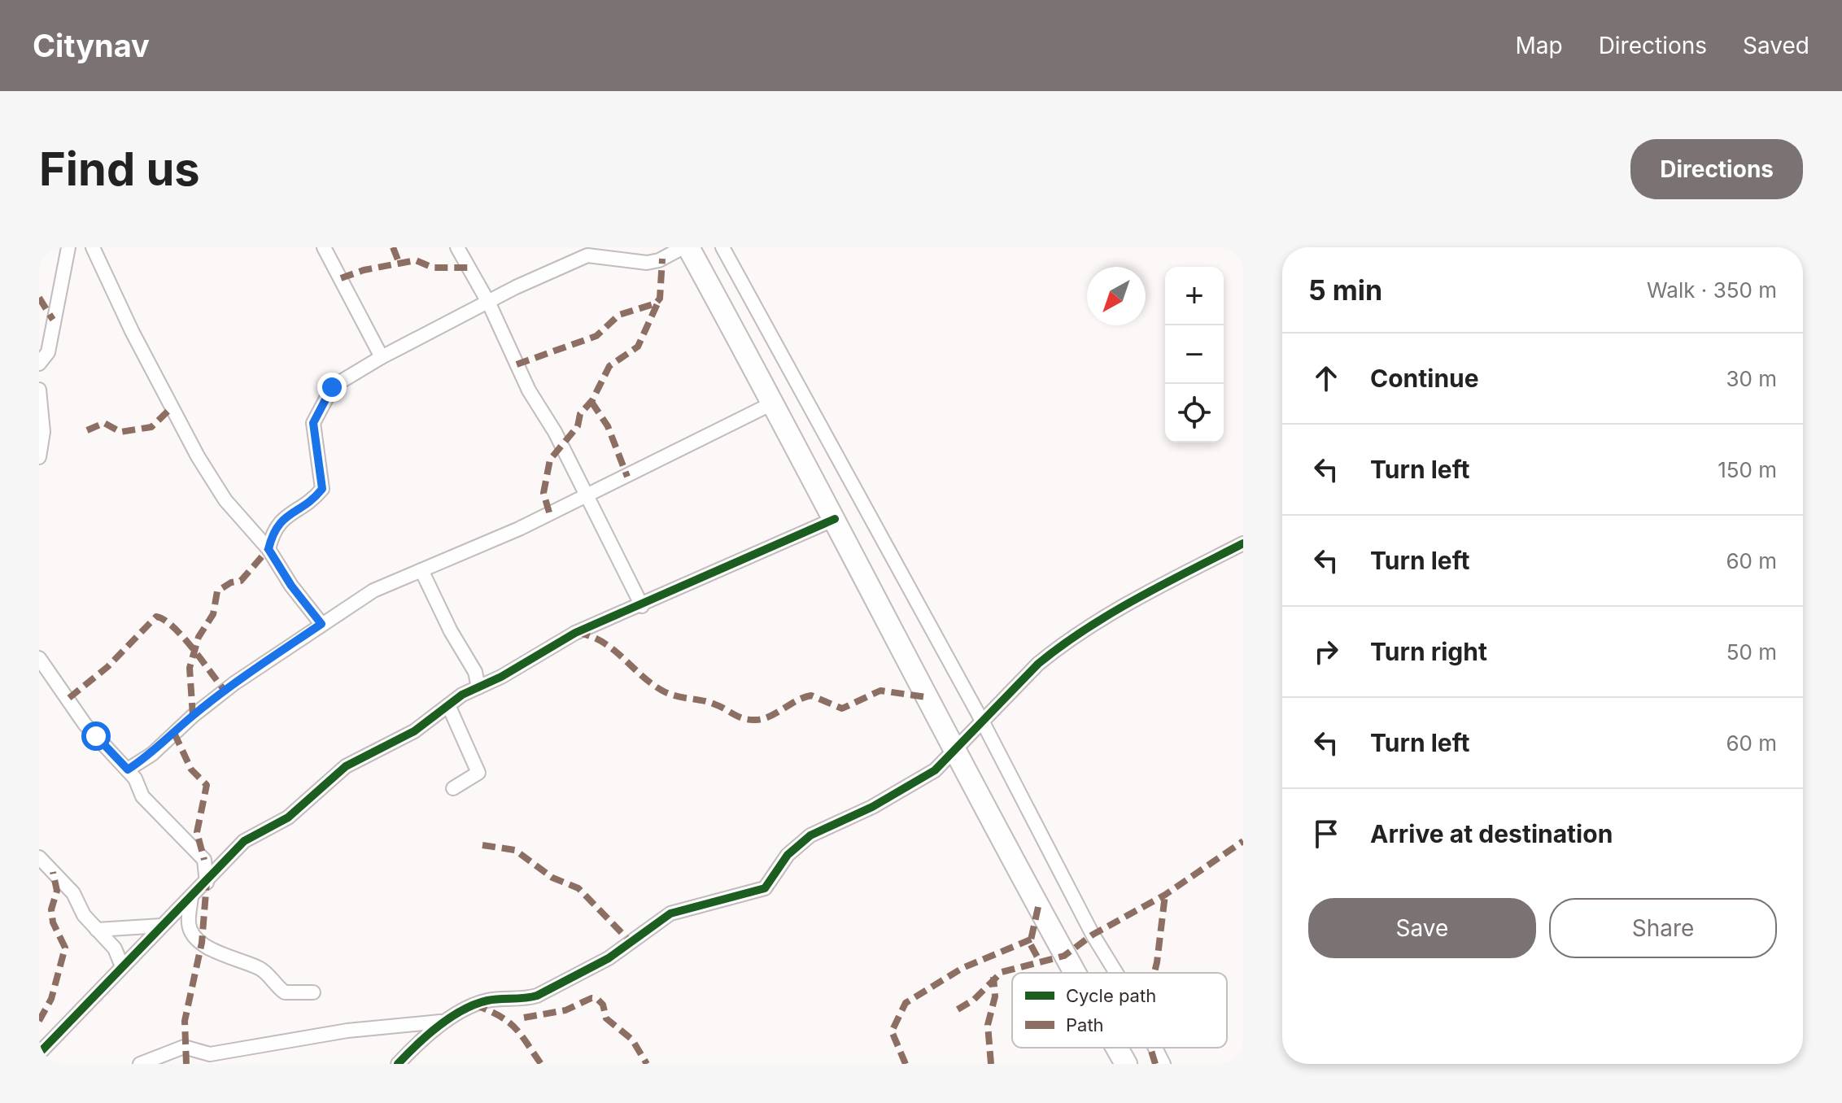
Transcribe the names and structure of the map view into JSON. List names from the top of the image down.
{
  "legend": ["Cycle path", "Path"],
  "north": "bottom left",
  "page": {
    "header": "Citynav",
    "nav": ["Map", "Directions", "Saved"],
    "buttons": [
      "Directions",
      ["Save", "Share"]
    ],
    "title": "Find us",
    "heading": ["5 min", "Walk · 350 m"],
    "map_buttons": ["+", "−"],
    "list": [
      ["Continue", "30 m"],
      ["Turn left", "150 m"],
      ["Turn left", "60 m"],
      ["Turn right", "50 m"],
      ["Turn left", "60 m"],
      "Arrive at destination"
    ]
  }
}
